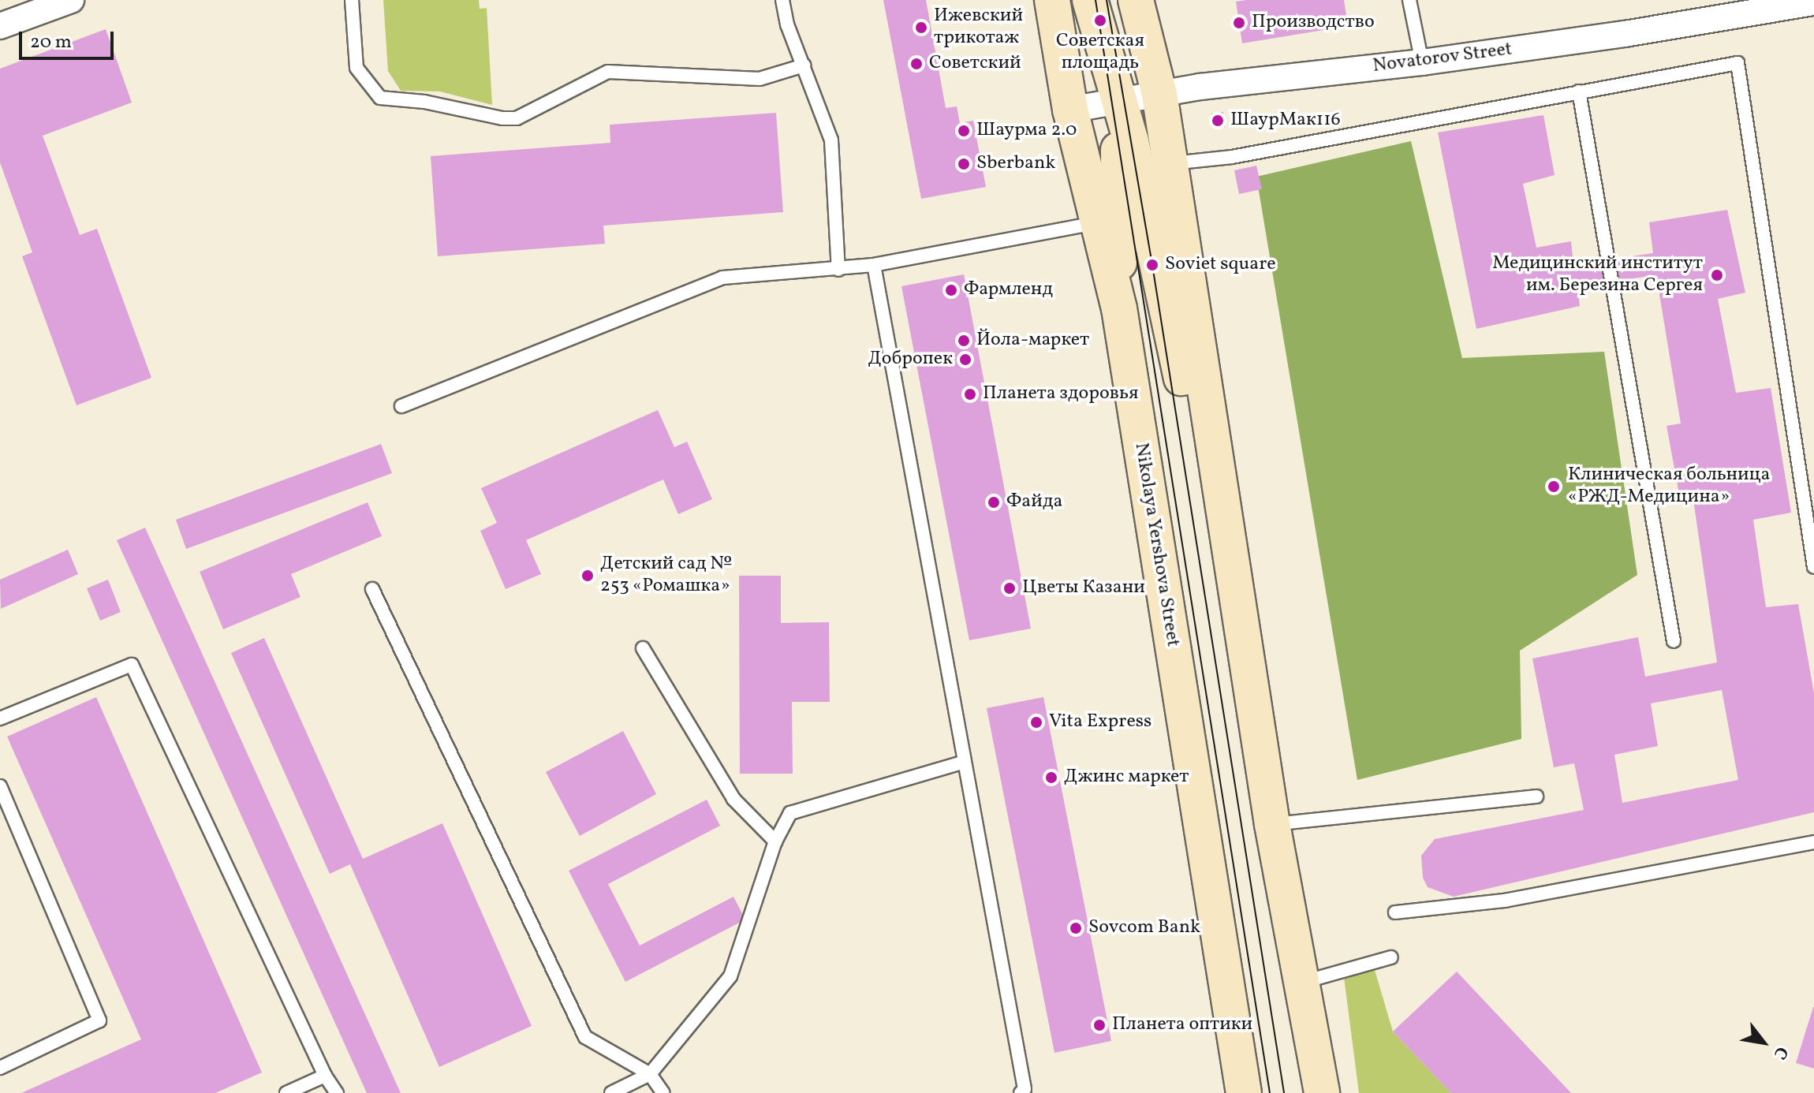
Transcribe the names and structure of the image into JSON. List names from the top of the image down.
{
  "streets": {
    "main road": ["Nikolaya Yershova Street"],
    "street": ["Novatorov Street"]
  },
  "crossings": [
    ["Novatorov Street", "Nikolaya Yershova Street"]
  ],
  "places": [
    "Советская площадь",
    "Производство",
    "Ижевский трикотаж",
    "Советский",
    "ШаурМак116",
    "Шаурма 2.0",
    "Sberbank",
    "Soviet square",
    "Медицинский институт им. Березина Сергея",
    "Фармленд",
    "Йола-маркет",
    "Добропек",
    "Планета здоровья",
    "Клиническая больница «РЖД-Медицина»",
    "Файда",
    "Детский сад № 253 «Ромашка»",
    "Цветы Казани",
    "Vita Express",
    "Джинс маркет",
    "Sovcom Bank",
    "Планета оптики"
  ],
  "scale_bar": "20 m",
  "north": "bottom right"
}
